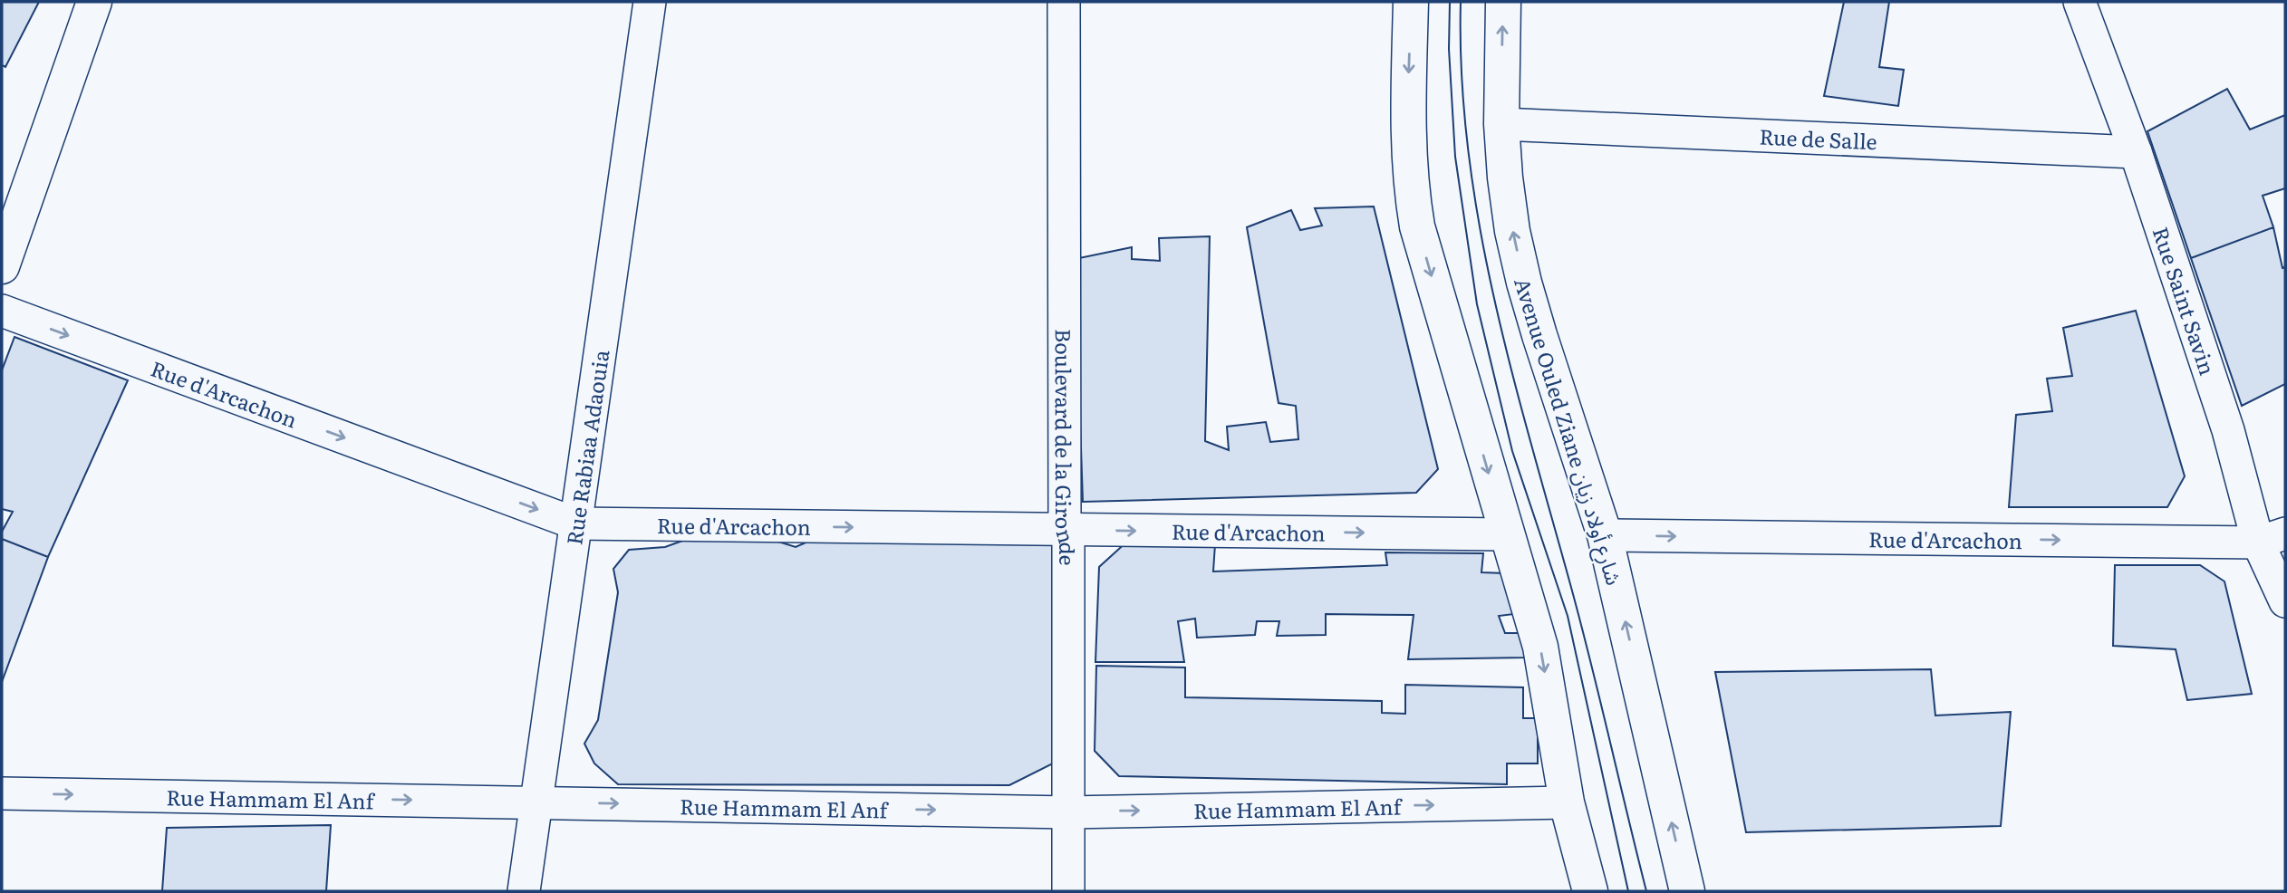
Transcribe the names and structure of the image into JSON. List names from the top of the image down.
{
  "streets": {
    "main road": ["Avenue Ouled Ziane شارع أولاد زيان"],
    "street": [
      "Rue de Salle",
      "Rue Saint Savin",
      "Rue d'Arcachon",
      "Rue Rabiaa Adaouia",
      "Boulevard de la Gironde",
      "Rue Hammam El Anf"
    ]
  },
  "crossings": [
    ["Rue de Salle", "Rue Saint Savin"],
    ["Rue de Salle", "Avenue Ouled Ziane شارع أولاد زيان"],
    ["Rue Saint Savin", "Rue d'Arcachon"],
    ["Rue d'Arcachon", "Avenue Ouled Ziane شارع أولاد زيان"],
    ["Rue d'Arcachon", "Rue Rabiaa Adaouia"],
    ["Rue d'Arcachon", "Boulevard de la Gironde"],
    ["Rue Rabiaa Adaouia", "Rue Hammam El Anf"],
    ["Boulevard de la Gironde", "Rue Hammam El Anf"]
  ],
  "one_way": ["Rue d'Arcachon", "Rue Hammam El Anf"]
}
